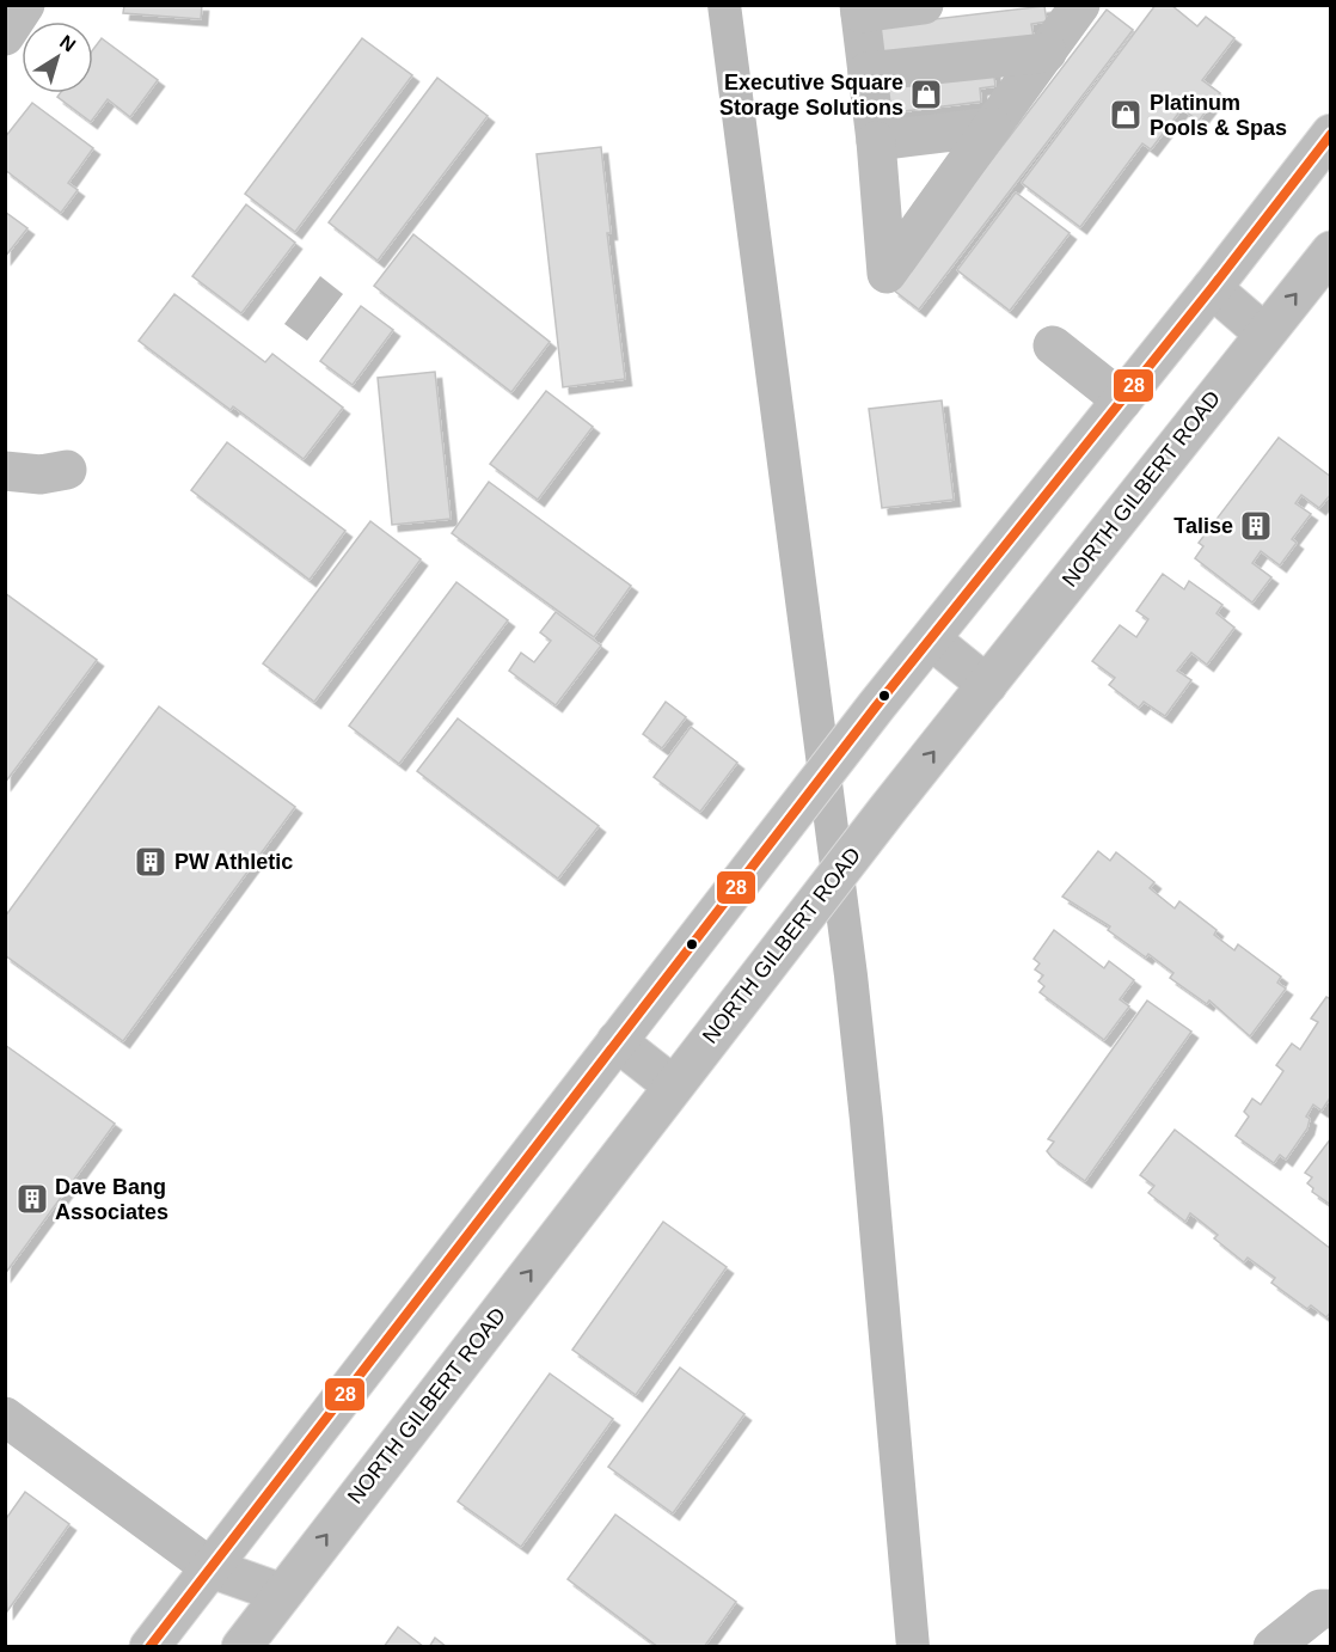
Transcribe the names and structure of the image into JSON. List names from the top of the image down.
{
  "streets": {
    "main road": ["NORTH GILBERT ROAD"]
  },
  "places": {
    "shop": ["Executive Square Storage Solutions", "Platinum Pools & Spas"],
    "building": ["Talise", "PW Athletic", "Dave Bang Associates"]
  },
  "lines": ["transit line 28"],
  "north": "top right"
}
